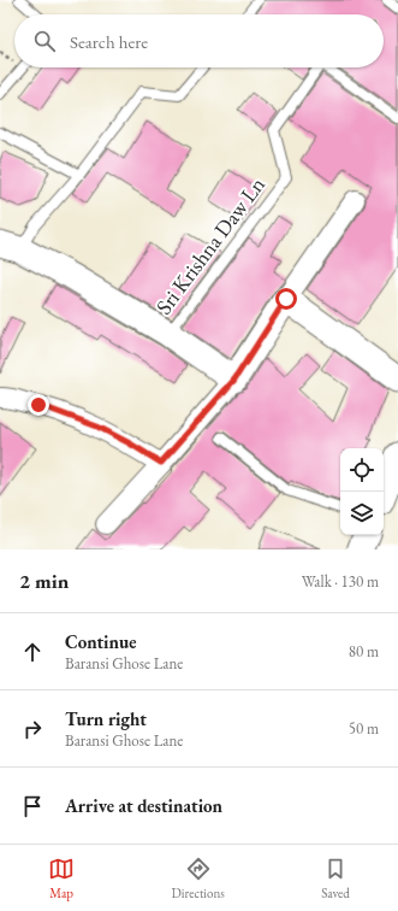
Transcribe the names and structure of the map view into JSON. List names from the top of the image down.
{
  "streets": {
    "lane": ["Sri Krishna Daw Ln"]
  },
  "page": {
    "search": "Search here",
    "heading": ["2 min", "Walk · 130 m"],
    "list": [
      ["Continue", "Baransi Ghose Lane", "80 m"],
      ["Turn right", "Baransi Ghose Lane", "50 m"],
      "Arrive at destination"
    ],
    "nav": ["Map", "Directions", "Saved"]
  }
}
